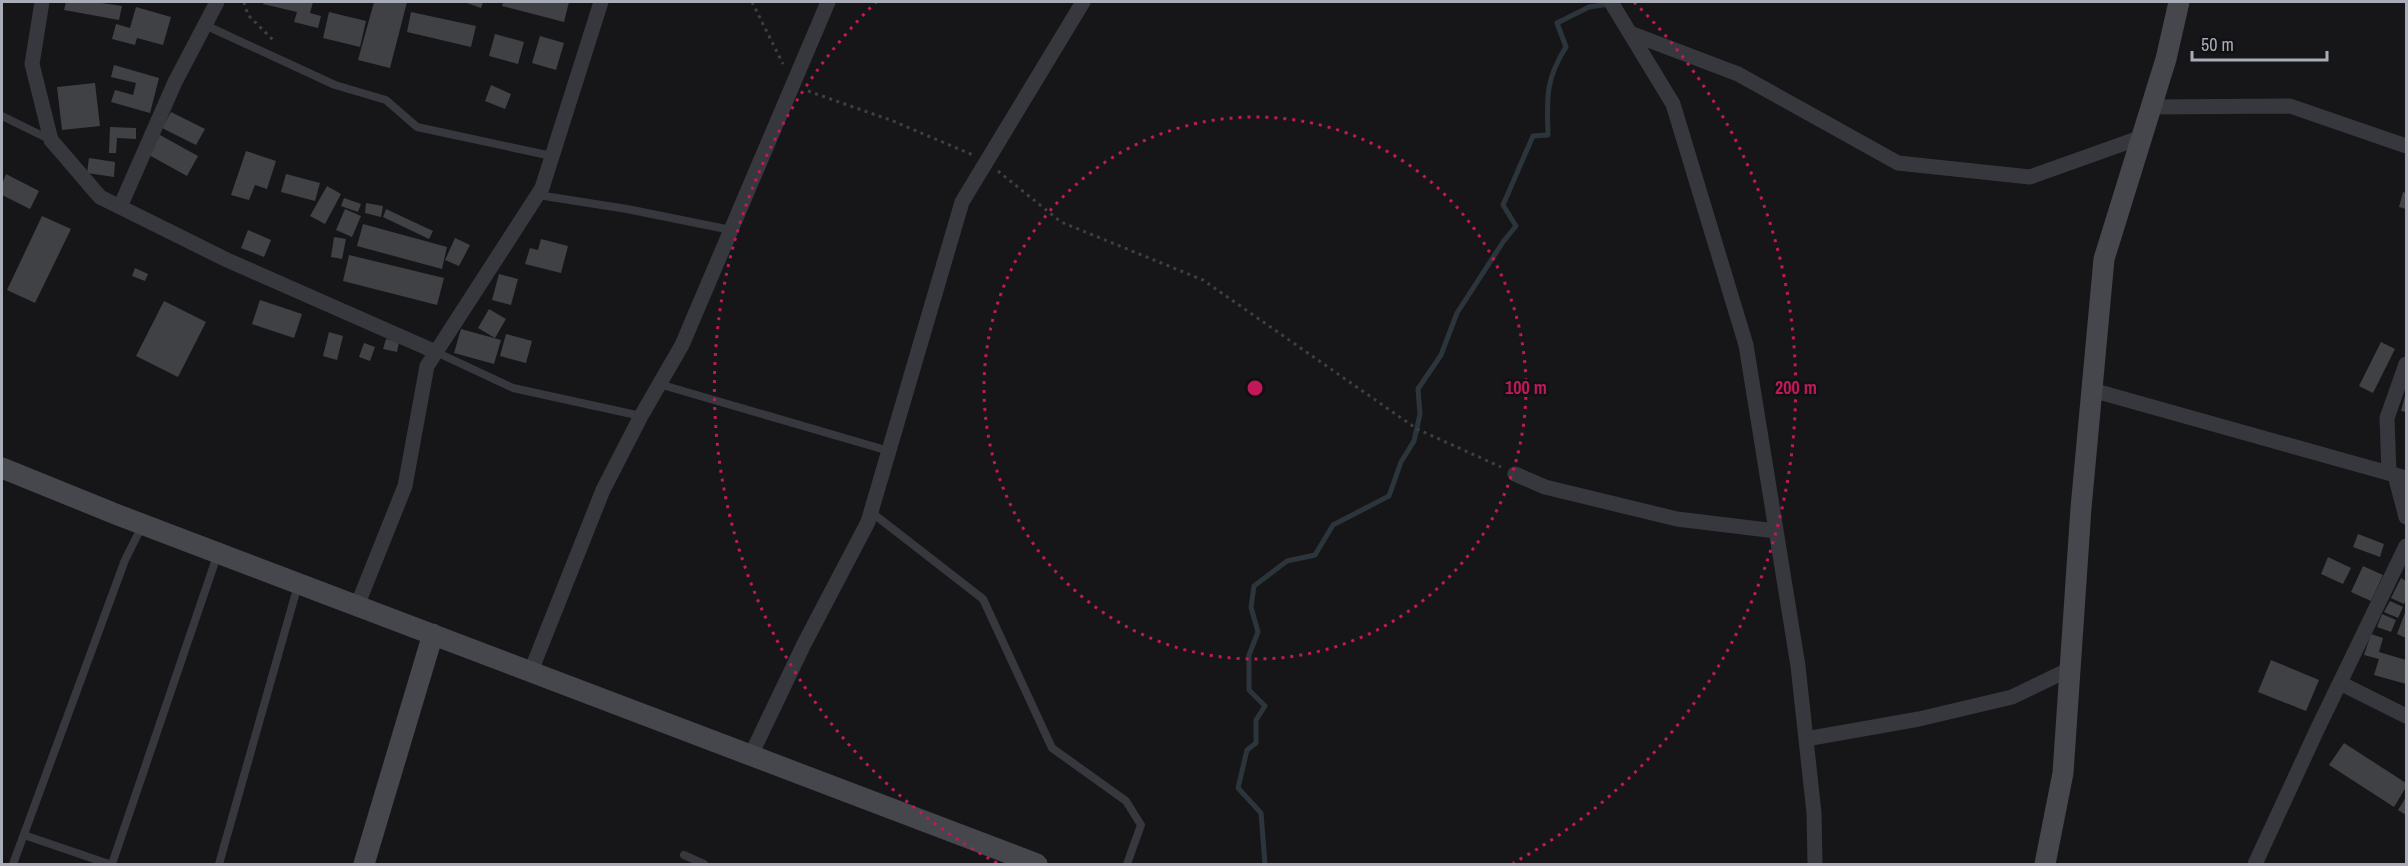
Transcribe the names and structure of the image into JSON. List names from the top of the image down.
{
  "scale_bar": "50 m",
  "rings": ["100 m", "200 m"]
}
